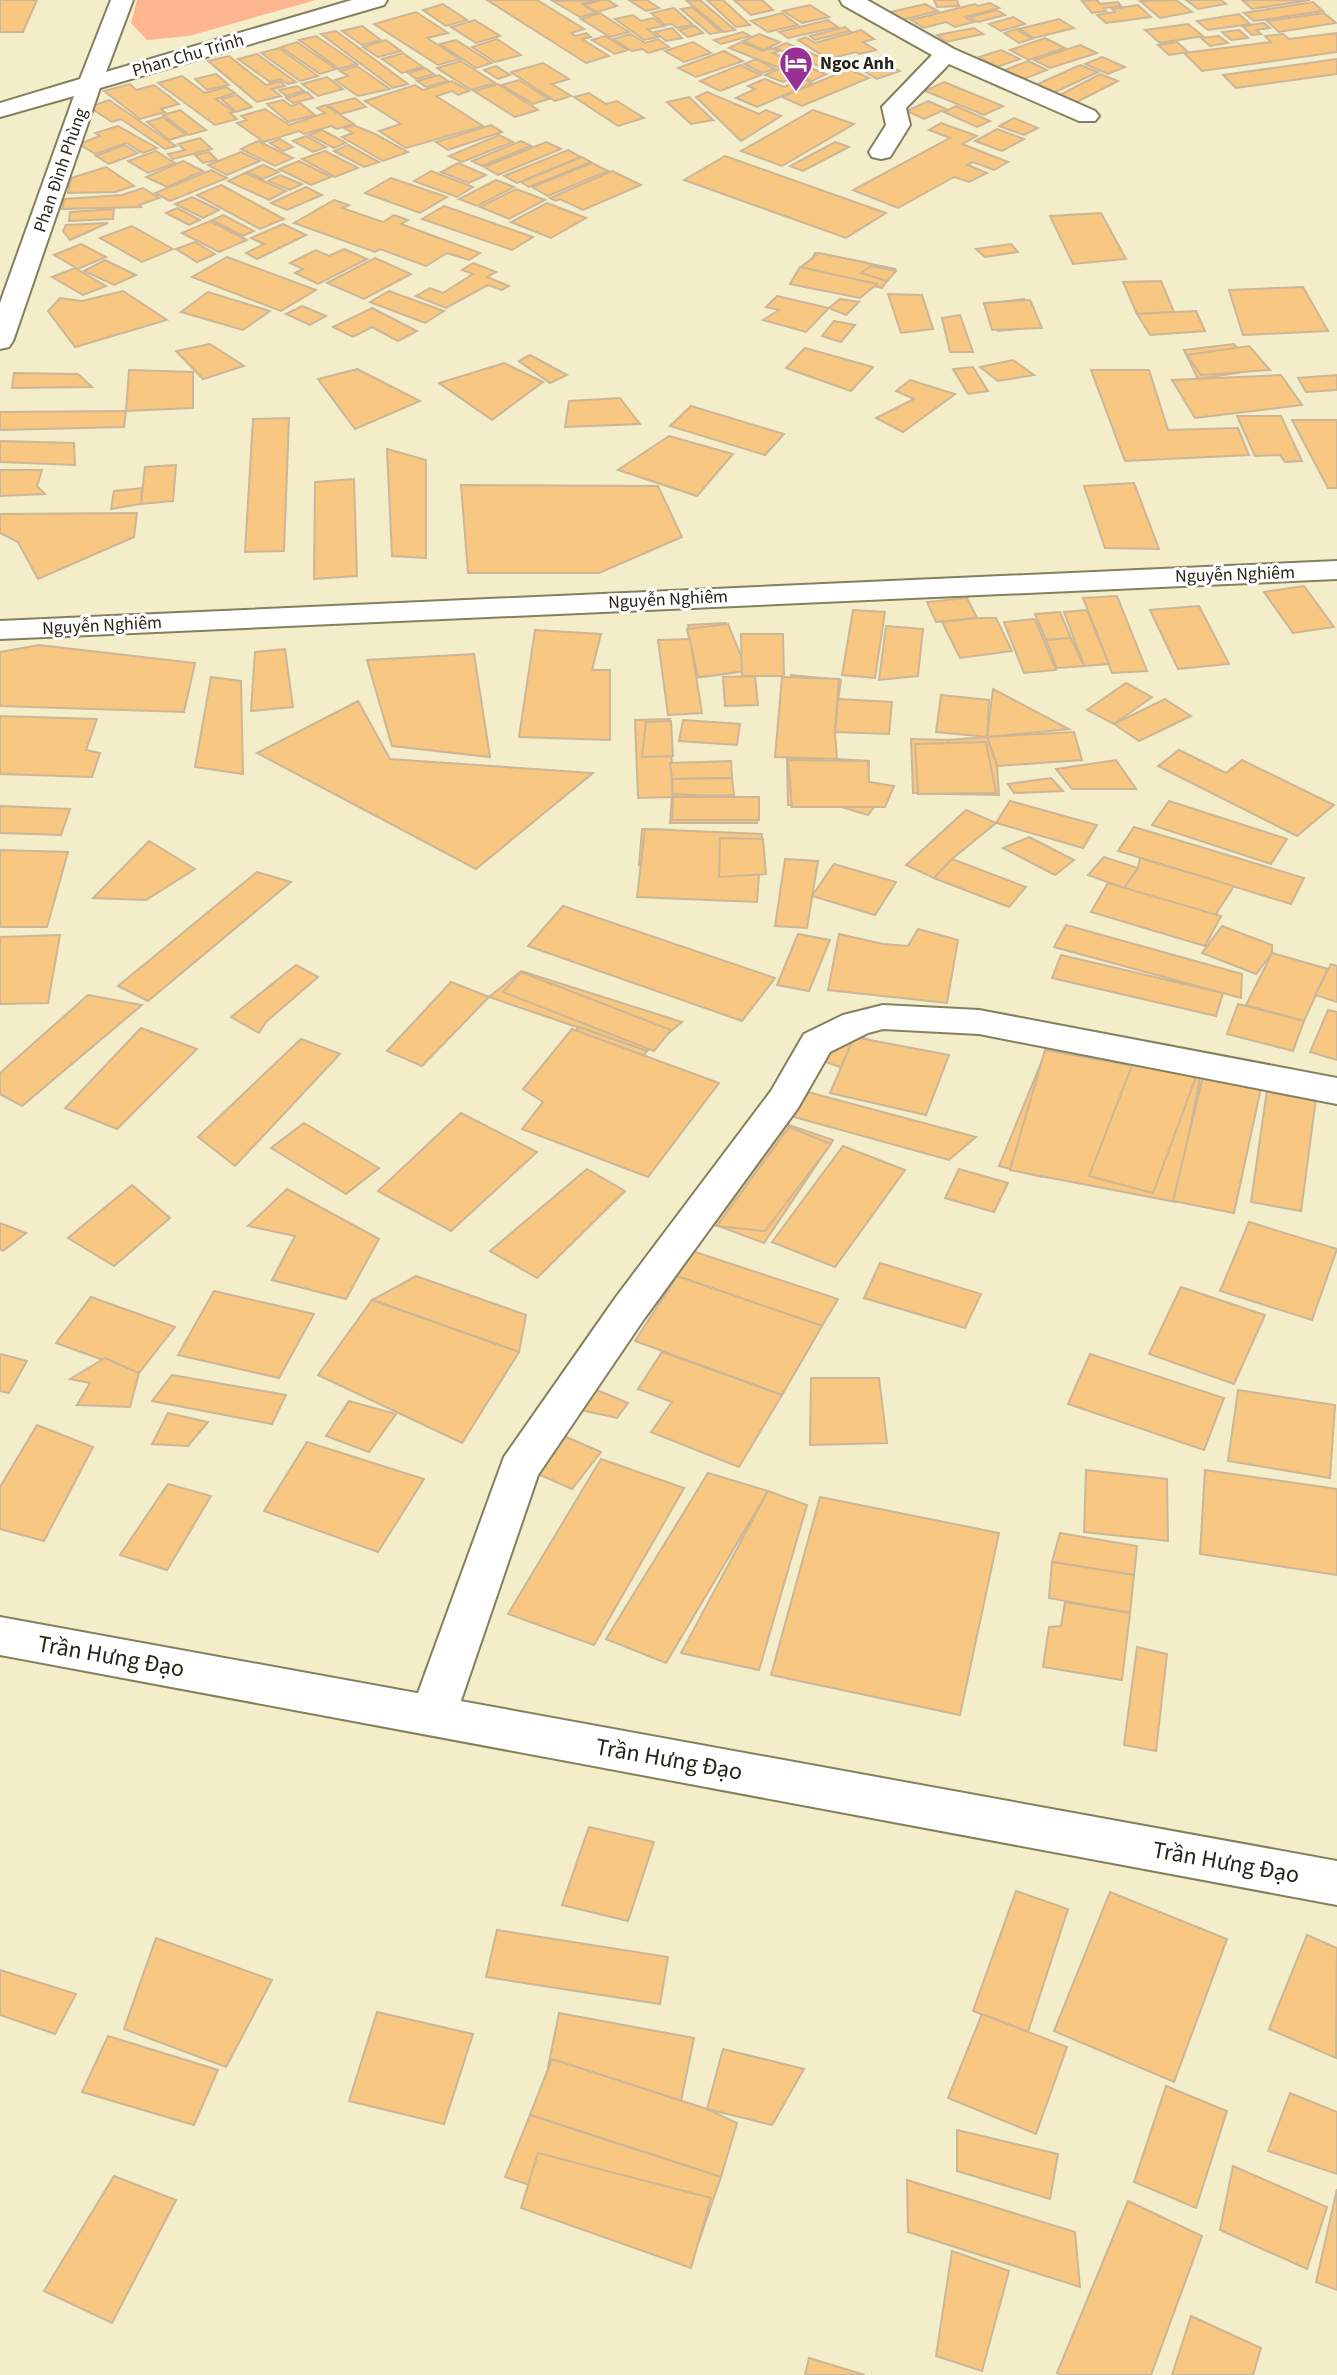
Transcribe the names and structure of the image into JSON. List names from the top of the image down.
{
  "streets": {
    "street": [
      "Phan Chu Trinh",
      "Phan Đình Phùng",
      "Nguyễn Nghiêm",
      "Trần Hưng Đạo"
    ]
  },
  "crossings": [
    ["Phan Chu Trinh", "Phan Đình Phùng"]
  ],
  "places": {
    "hotel": ["Ngoc Anh"]
  }
}
